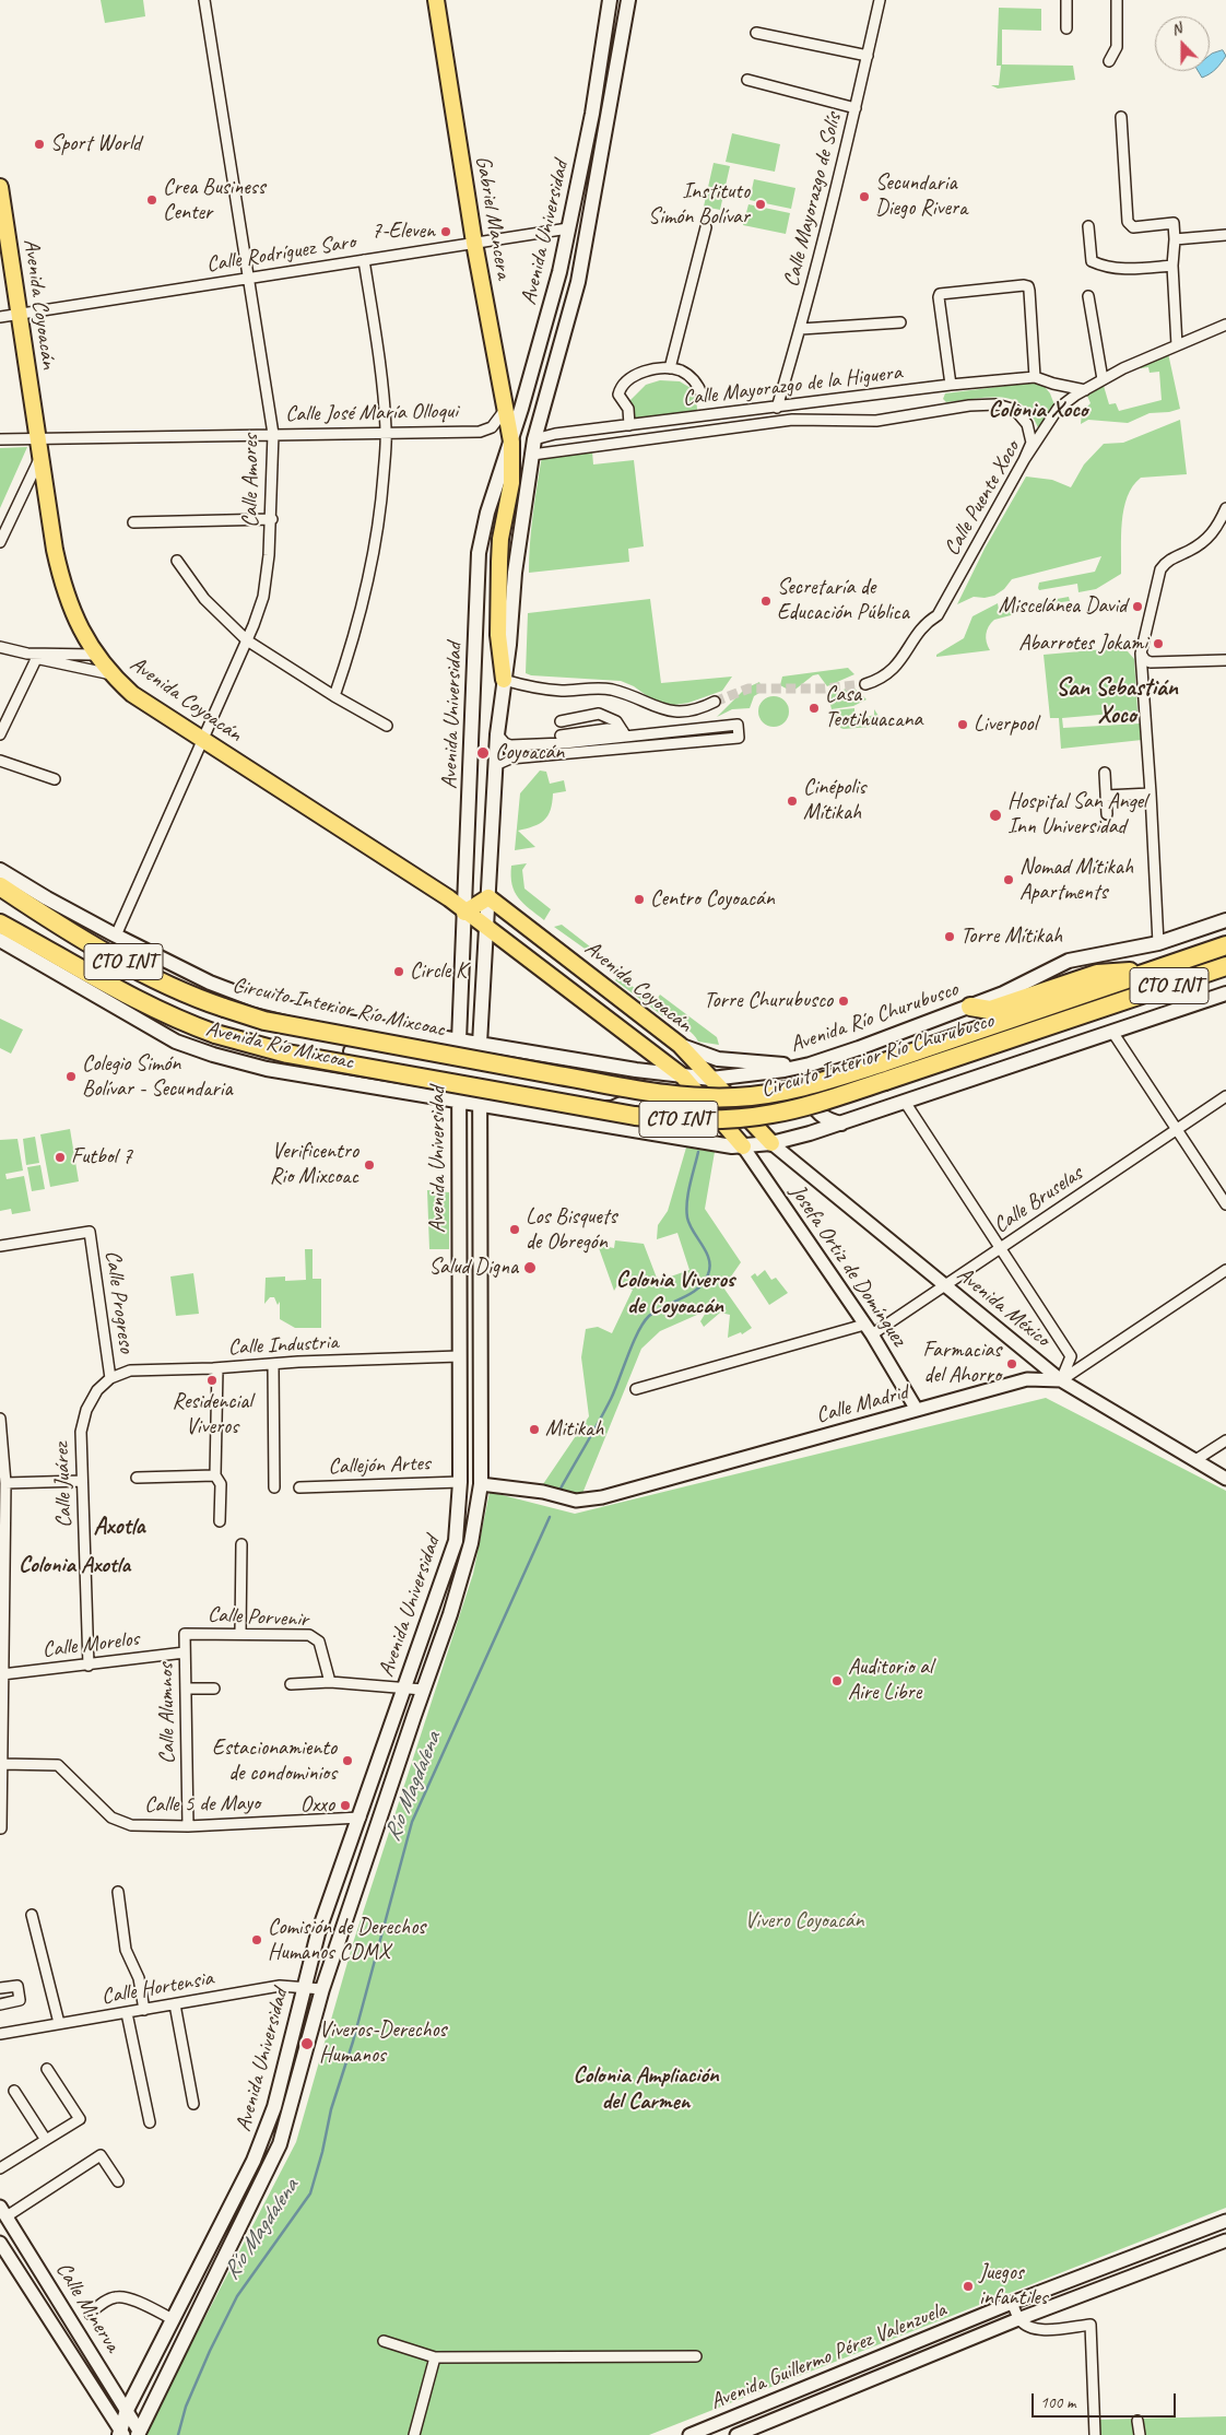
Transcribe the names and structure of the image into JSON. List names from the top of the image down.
{
  "streets": {
    "highway": ["CTO INT", "Circuito Interior Río Mixcoac", "Circuito Interior Río Churubusco"],
    "main road": [
      "Gabriel Mancera",
      "Avenida Universidad",
      "Avenida Coyoacán",
      "Avenida Río Churubusco",
      "Avenida Río Mixcoac"
    ],
    "street": [
      "Calle Mayorazgo de Solís",
      "Calle Rodríguez Saro",
      "Calle Mayorazgo de la Higuera",
      "Calle José María Olloqui",
      "Calle Amores",
      "Calle Puente Xoco",
      "Calle Bruselas",
      "Josefa Ortiz de Domínguez",
      "Calle Progreso",
      "Avenida México",
      "Calle Industria",
      "Calle Madrid",
      "Callejón Artes",
      "Calle Juárez",
      "Calle Porvenir",
      "Calle Morelos",
      "Calle Alumnos",
      "Calle 5 de Mayo",
      "Calle Hortensia",
      "Calle Minerva",
      "Avenida Guillermo Pérez Valenzuela"
    ]
  },
  "crossings": [
    ["Calle Mayorazgo de Solís", "Calle Mayorazgo de la Higuera"],
    ["Gabriel Mancera", "Avenida Universidad"],
    ["Gabriel Mancera", "Calle Rodríguez Saro"],
    ["Gabriel Mancera", "Calle José María Olloqui"],
    ["Avenida Universidad", "Calle Rodríguez Saro"],
    ["Avenida Universidad", "Avenida Coyoacán"],
    ["Avenida Universidad", "Calle Mayorazgo de la Higuera"],
    ["Avenida Universidad", "CTO INT"],
    ["Avenida Universidad", "Circuito Interior Río Mixcoac"],
    ["Avenida Universidad", "Avenida Río Churubusco"],
    ["Avenida Universidad", "Avenida Río Mixcoac"],
    ["Avenida Universidad", "Circuito Interior Río Churubusco"],
    ["Avenida Universidad", "Calle Industria"],
    ["Avenida Universidad", "Calle Madrid"],
    ["Avenida Universidad", "Callejón Artes"],
    ["Avenida Universidad", "Calle 5 de Mayo"],
    ["Avenida Universidad", "Calle Hortensia"],
    ["Avenida Universidad", "Calle Minerva"],
    ["Calle Rodríguez Saro", "Avenida Coyoacán"],
    ["Calle Rodríguez Saro", "Calle Amores"],
    ["Avenida Coyoacán", "Calle José María Olloqui"],
    ["Avenida Coyoacán", "Calle Amores"],
    ["Avenida Coyoacán", "CTO INT"],
    ["Avenida Coyoacán", "Avenida Río Churubusco"],
    ["Avenida Coyoacán", "Josefa Ortiz de Domínguez"],
    ["Avenida Coyoacán", "Avenida México"],
    ["Calle Mayorazgo de la Higuera", "Calle Puente Xoco"],
    ["Calle José María Olloqui", "Calle Amores"],
    ["Calle Amores", "Avenida Río Mixcoac"],
    ["CTO INT", "Circuito Interior Río Mixcoac"],
    ["CTO INT", "Avenida Río Mixcoac"],
    ["CTO INT", "Circuito Interior Río Churubusco"],
    ["CTO INT", "Josefa Ortiz de Domínguez"],
    ["CTO INT", "Avenida México"],
    ["Circuito Interior Río Mixcoac", "Avenida Río Mixcoac"],
    ["Circuito Interior Río Mixcoac", "Circuito Interior Río Churubusco"],
    ["Avenida Río Churubusco", "Avenida Río Mixcoac"],
    ["Avenida Río Mixcoac", "Circuito Interior Río Churubusco"],
    ["Calle Bruselas", "Josefa Ortiz de Domínguez"],
    ["Calle Bruselas", "Avenida México"],
    ["Josefa Ortiz de Domínguez", "Calle Madrid"],
    ["Calle Progreso", "Calle Industria"],
    ["Calle Progreso", "Calle Juárez"],
    ["Avenida México", "Calle Madrid"],
    ["Calle Industria", "Calle Juárez"],
    ["Calle Juárez", "Calle Morelos"],
    ["Calle Porvenir", "Calle Alumnos"],
    ["Calle Morelos", "Calle Alumnos"],
    ["Calle Alumnos", "Calle 5 de Mayo"]
  ],
  "districts": [
    "Colonia Xoco",
    "San Sebastián Xoco",
    "Colonia Viveros de Coyoacán",
    "Axotla",
    "Colonia Axotla",
    "Colonia Ampliación del Carmen"
  ],
  "water": ["Río Magdalena"],
  "parks": ["Vivero Coyoacán"],
  "places": [
    "Sport World",
    "Secundaria Diego Rivera",
    "Crea Business Center",
    "Instituto Simón Bolívar",
    "7-Eleven",
    "Secretaría de Educación Pública",
    "Miscelánea David",
    "Abarrotes Jokami",
    "Casa Teotihuacana",
    "Liverpool",
    "Coyoacán",
    "Cinépolis Mítikah",
    "Hospital San Angel Inn Universidad",
    "Nomad Mítikah Apartments",
    "Centro Coyoacán",
    "Torre Mítikah",
    "Circle K",
    "Torre Churubusco",
    "Colegio Simón Bolívar - Secundaria",
    "Futbol 7",
    "Verificentro Rio Mixcoac",
    "Los Bisquets de Obregón",
    "Salud Digna",
    "Farmacias del Ahorro",
    "Residencial Viveros",
    "Mitikah",
    "Auditorio al Aire Libre",
    "Estacionamiento de condominios",
    "Oxxo",
    "Comisión de Derechos Humanos CDMX",
    "Viveros-Derechos Humanos",
    "Juegos infantiles"
  ],
  "scale_bar": "100 m",
  "north": "top"
}
